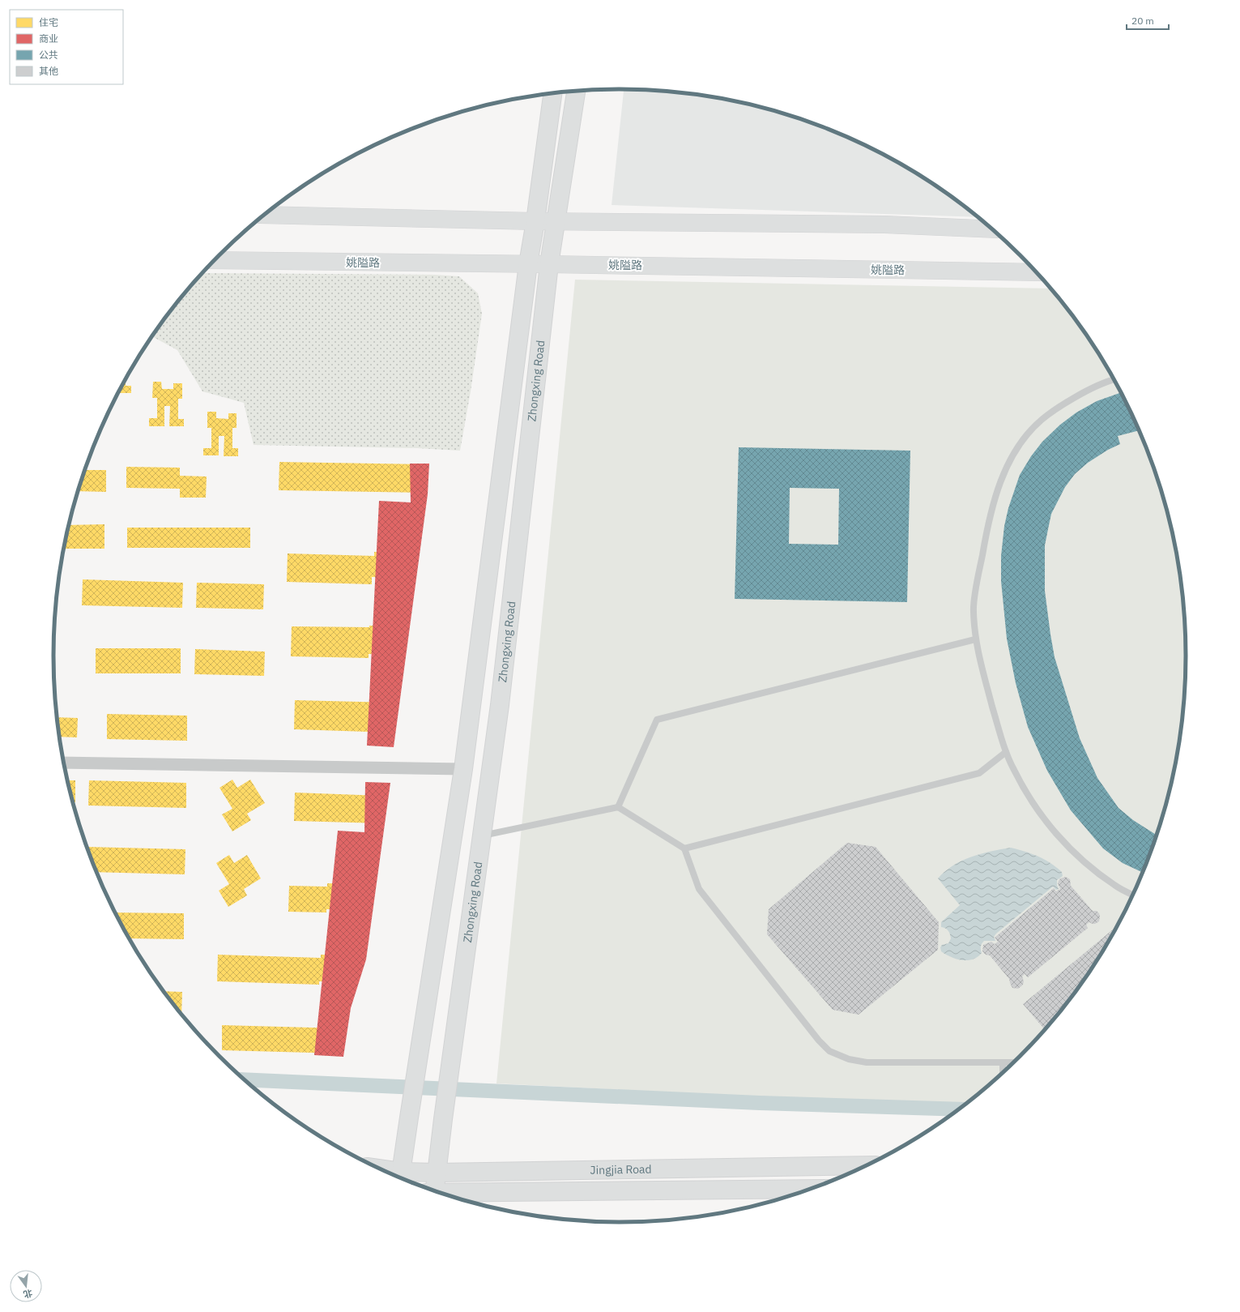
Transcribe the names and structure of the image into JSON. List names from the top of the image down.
{
  "streets": {
    "main road": ["姚隘路", "Zhongxing Road", "Jingjia Road"]
  },
  "crossings": [
    ["姚隘路", "Zhongxing Road"],
    ["Zhongxing Road", "Jingjia Road"]
  ],
  "legend": [
    "住宅",
    "商业",
    "公共",
    "其他"
  ],
  "scale_bar": "20 m",
  "north": "bottom"
}
